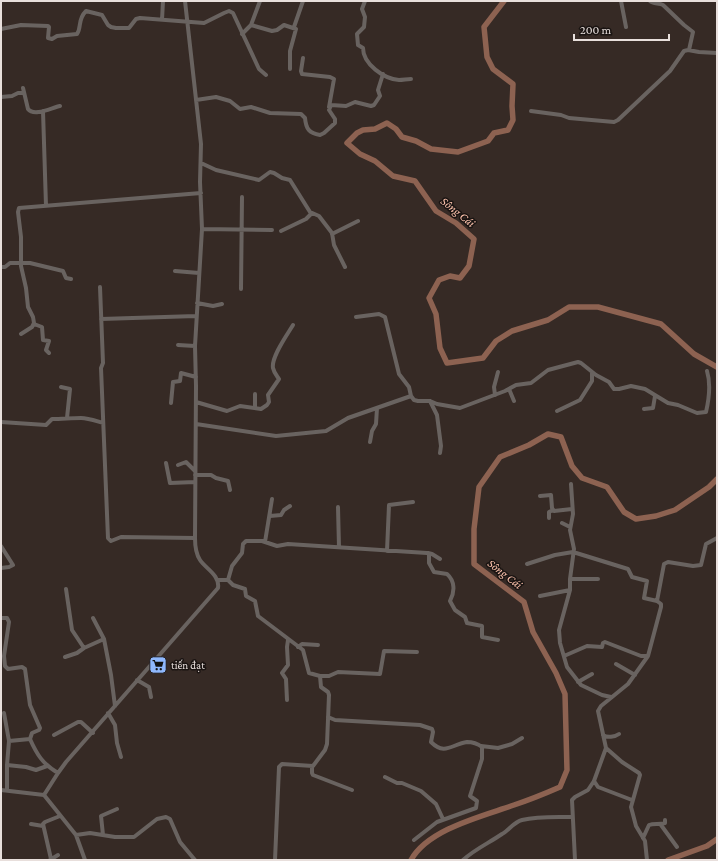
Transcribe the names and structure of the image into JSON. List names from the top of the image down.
{
  "water": ["Sông Cái"],
  "places": {
    "supermarket": ["tiến đạt"]
  },
  "scale_bar": "200 m"
}
